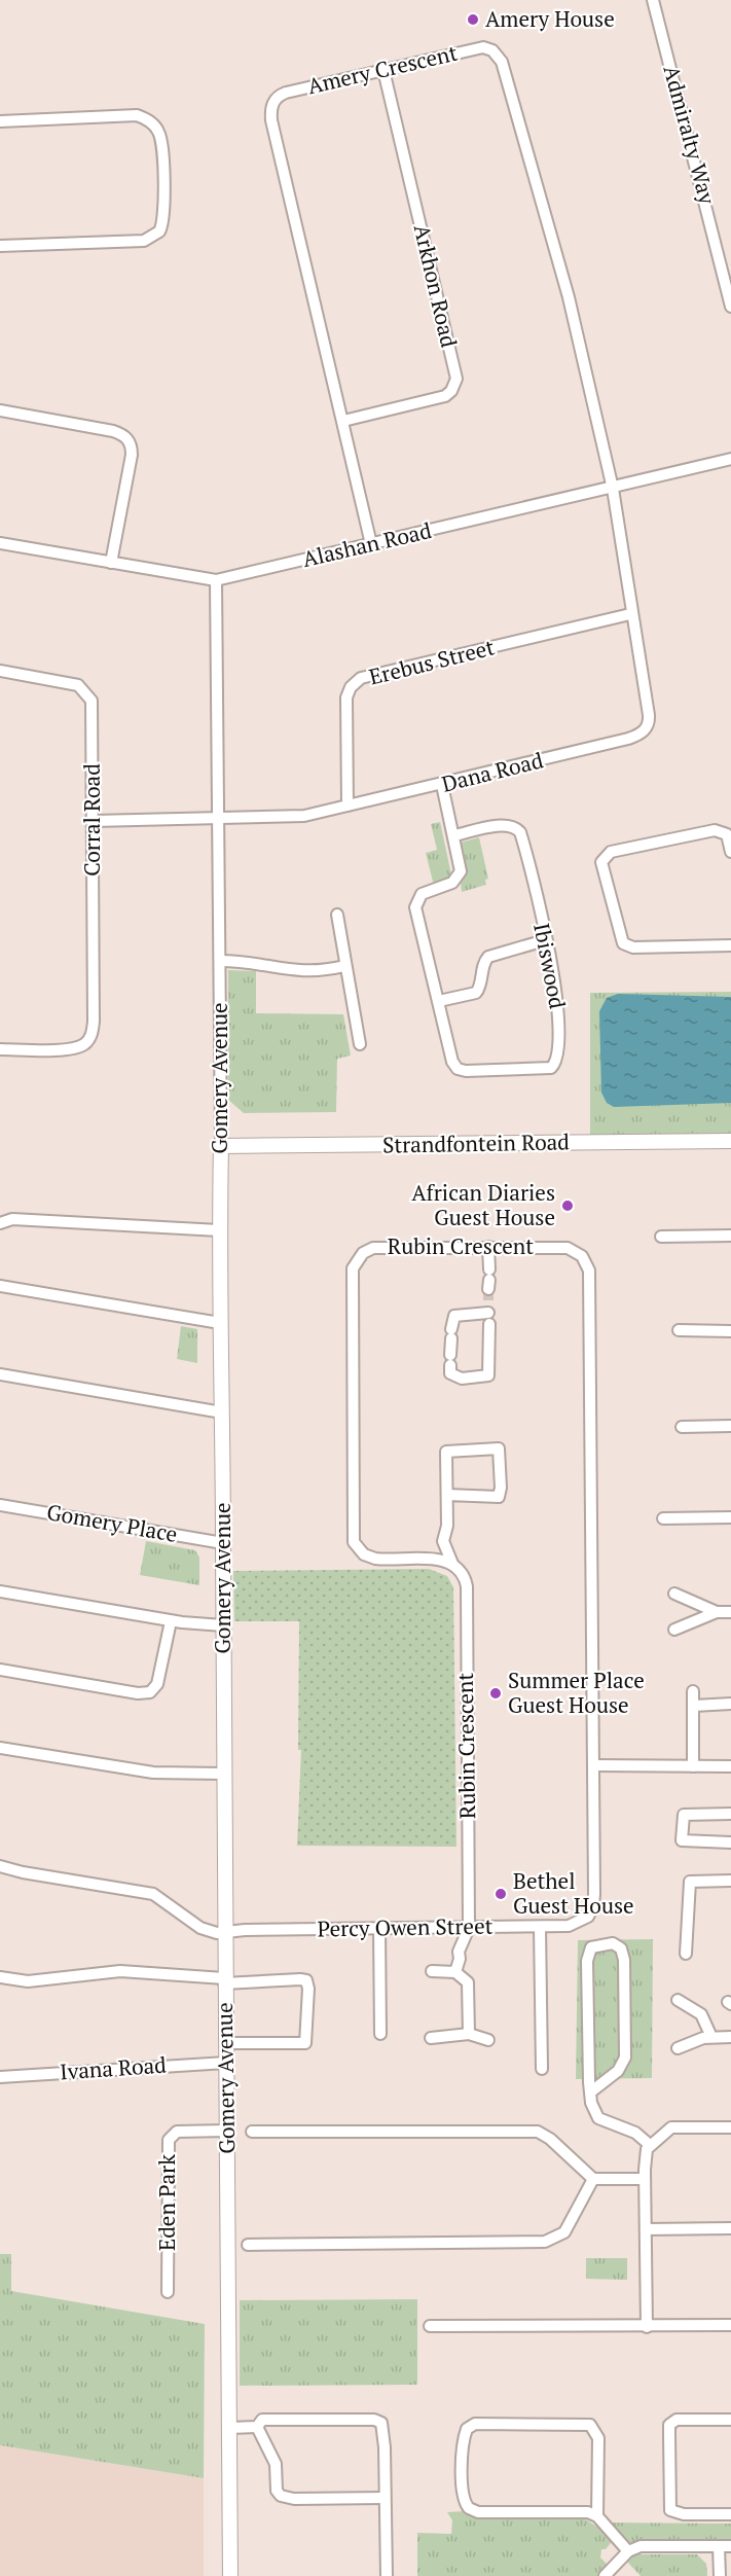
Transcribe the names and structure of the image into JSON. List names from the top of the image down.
{
  "streets": {
    "street": [
      "Amery Crescent",
      "Admiralty Way",
      "Arkhon Road",
      "Alashan Road",
      "Erebus Street",
      "Dana Road",
      "Corral Road",
      "Ibiswood",
      "Gomery Avenue",
      "Strandfontein Road",
      "Rubin Crescent",
      "Gomery Place",
      "Percy Owen Street",
      "Ivana Road",
      "Eden Park"
    ]
  },
  "crossings": [
    ["Amery Crescent", "Arkhon Road"],
    ["Amery Crescent", "Alashan Road"],
    ["Amery Crescent", "Dana Road"],
    ["Alashan Road", "Dana Road"],
    ["Alashan Road", "Gomery Avenue"],
    ["Erebus Street", "Dana Road"],
    ["Dana Road", "Corral Road"],
    ["Dana Road", "Ibiswood"],
    ["Dana Road", "Gomery Avenue"],
    ["Gomery Avenue", "Strandfontein Road"],
    ["Gomery Avenue", "Gomery Place"],
    ["Gomery Avenue", "Percy Owen Street"],
    ["Gomery Avenue", "Ivana Road"],
    ["Gomery Avenue", "Eden Park"],
    ["Rubin Crescent", "Percy Owen Street"]
  ],
  "places": [
    "Amery House",
    "African Diaries Guest House",
    "Summer Place Guest House",
    "Bethel Guest House"
  ]
}
